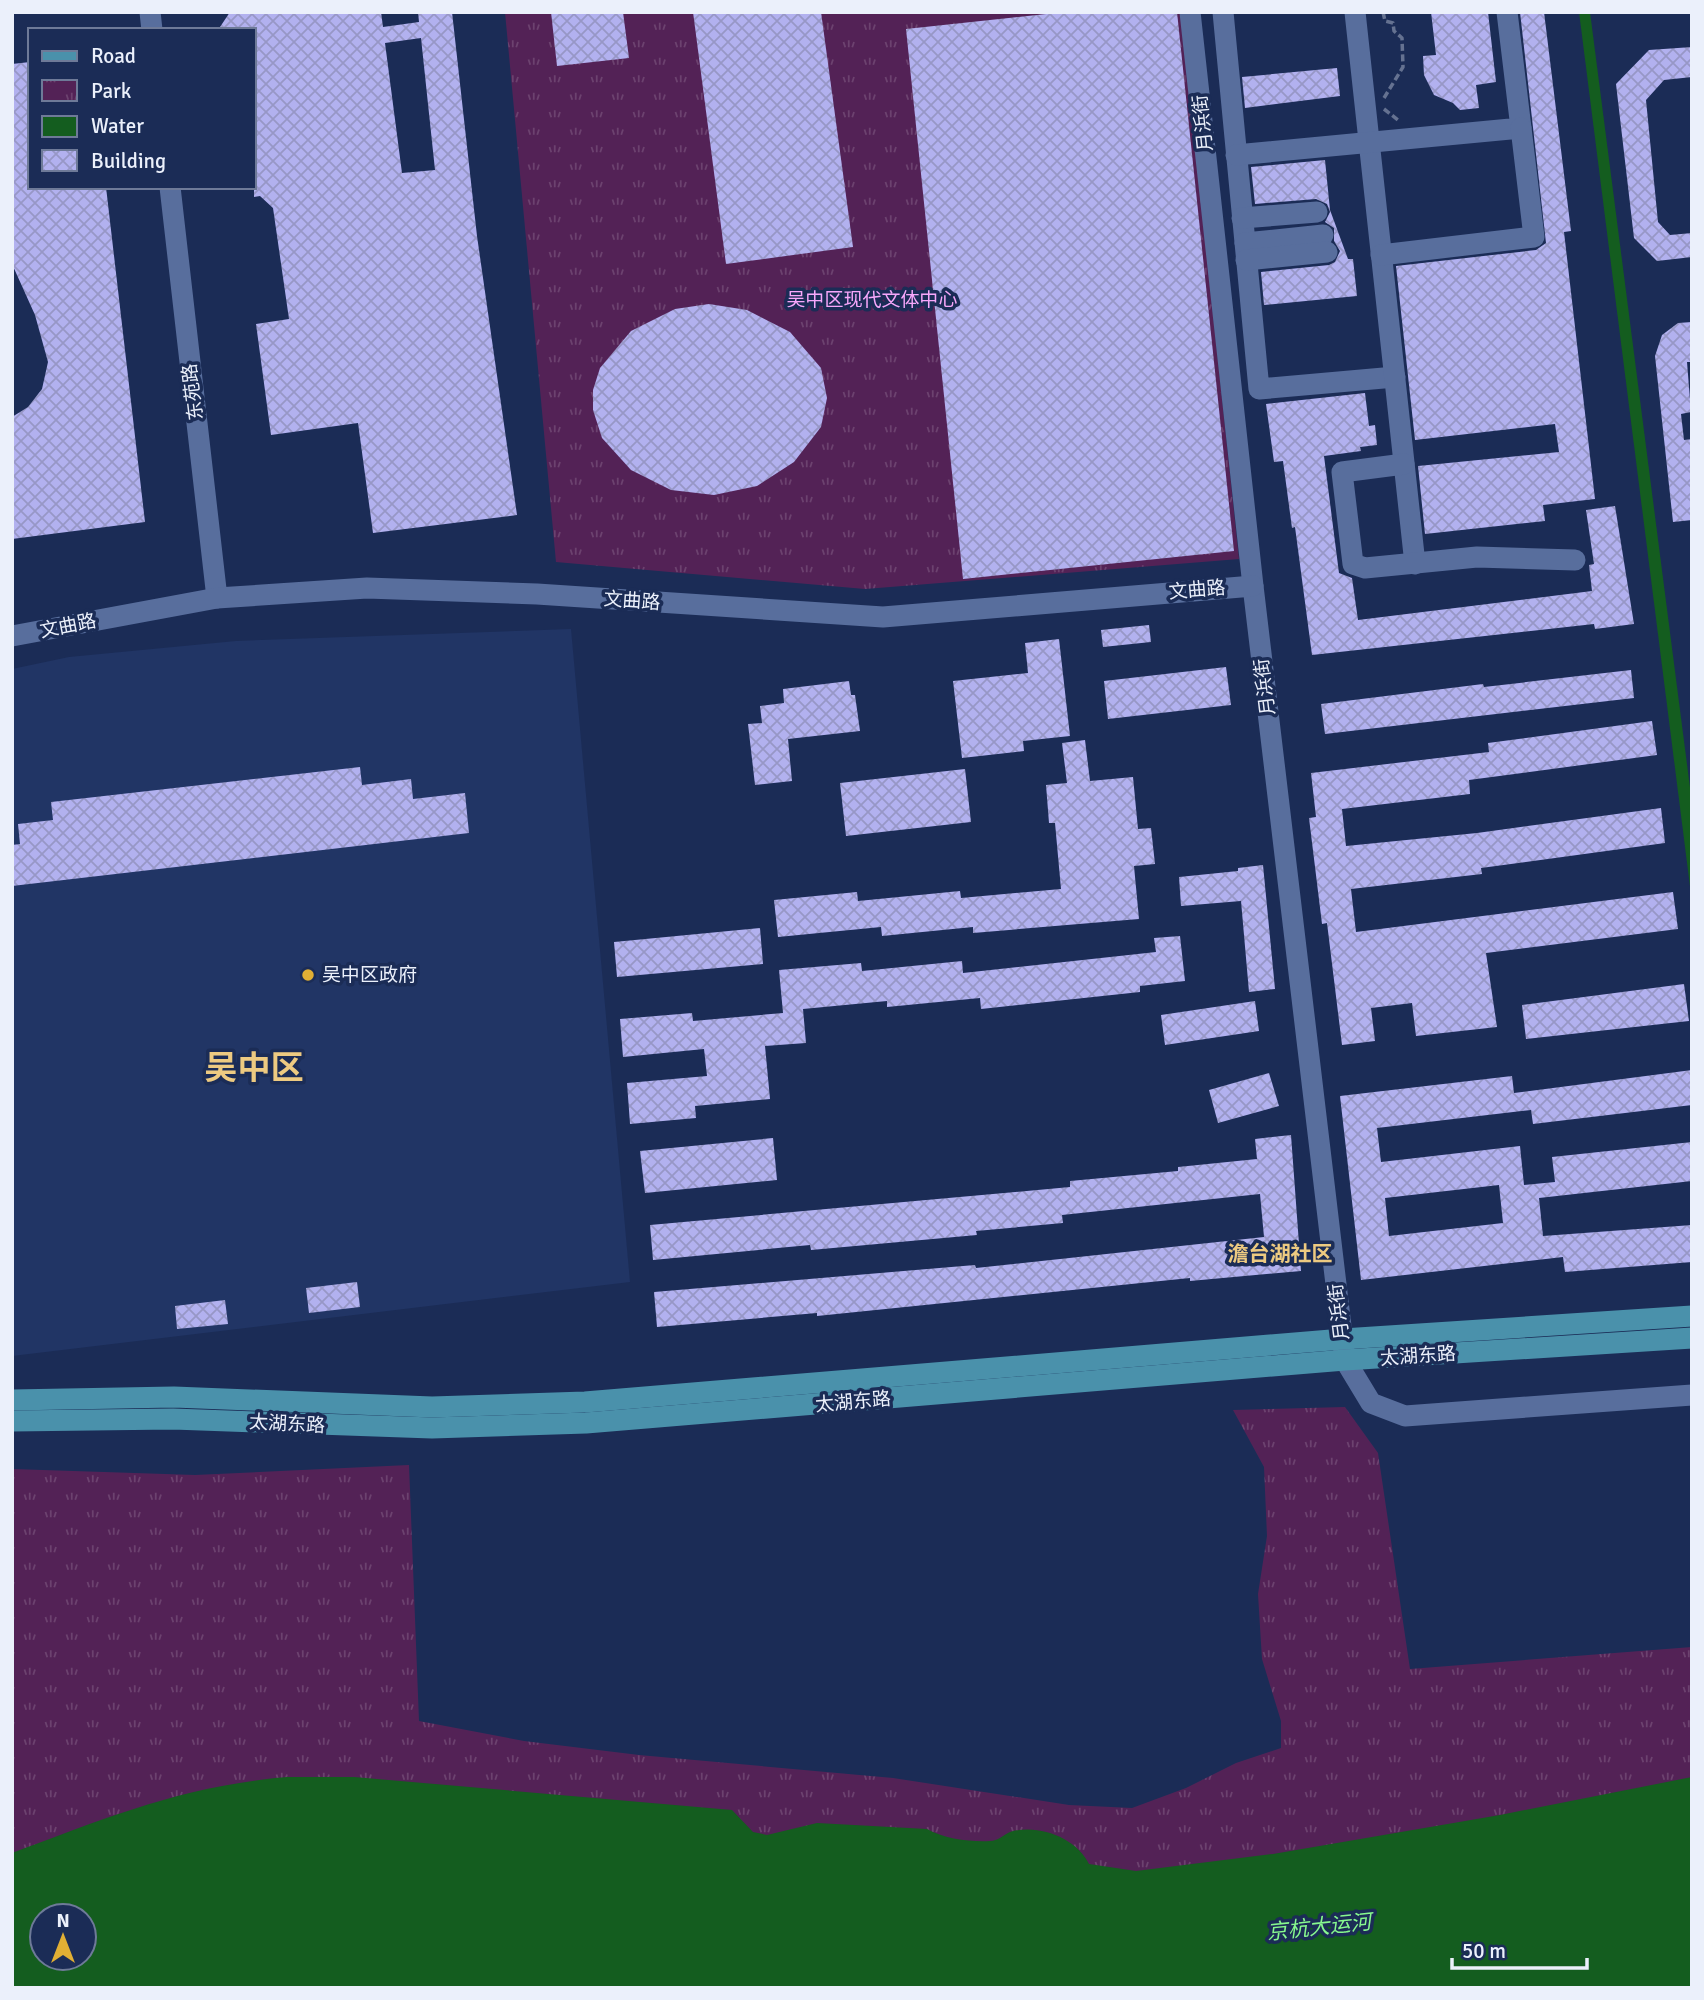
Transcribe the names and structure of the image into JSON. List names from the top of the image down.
{
  "streets": {
    "main road": ["太湖东路"],
    "street": ["月浜街", "东苑路", "文曲路"]
  },
  "crossings": [
    ["月浜街", "文曲路"],
    ["月浜街", "太湖东路"],
    ["东苑路", "文曲路"]
  ],
  "districts": ["吴中区", "澹台湖社区"],
  "water": ["京杭大运河"],
  "parks": ["吴中区现代文体中心"],
  "places": ["吴中区政府"],
  "legend": [
    "Road",
    "Park",
    "Water",
    "Building"
  ],
  "scale_bar": "50 m",
  "north": "top"
}
